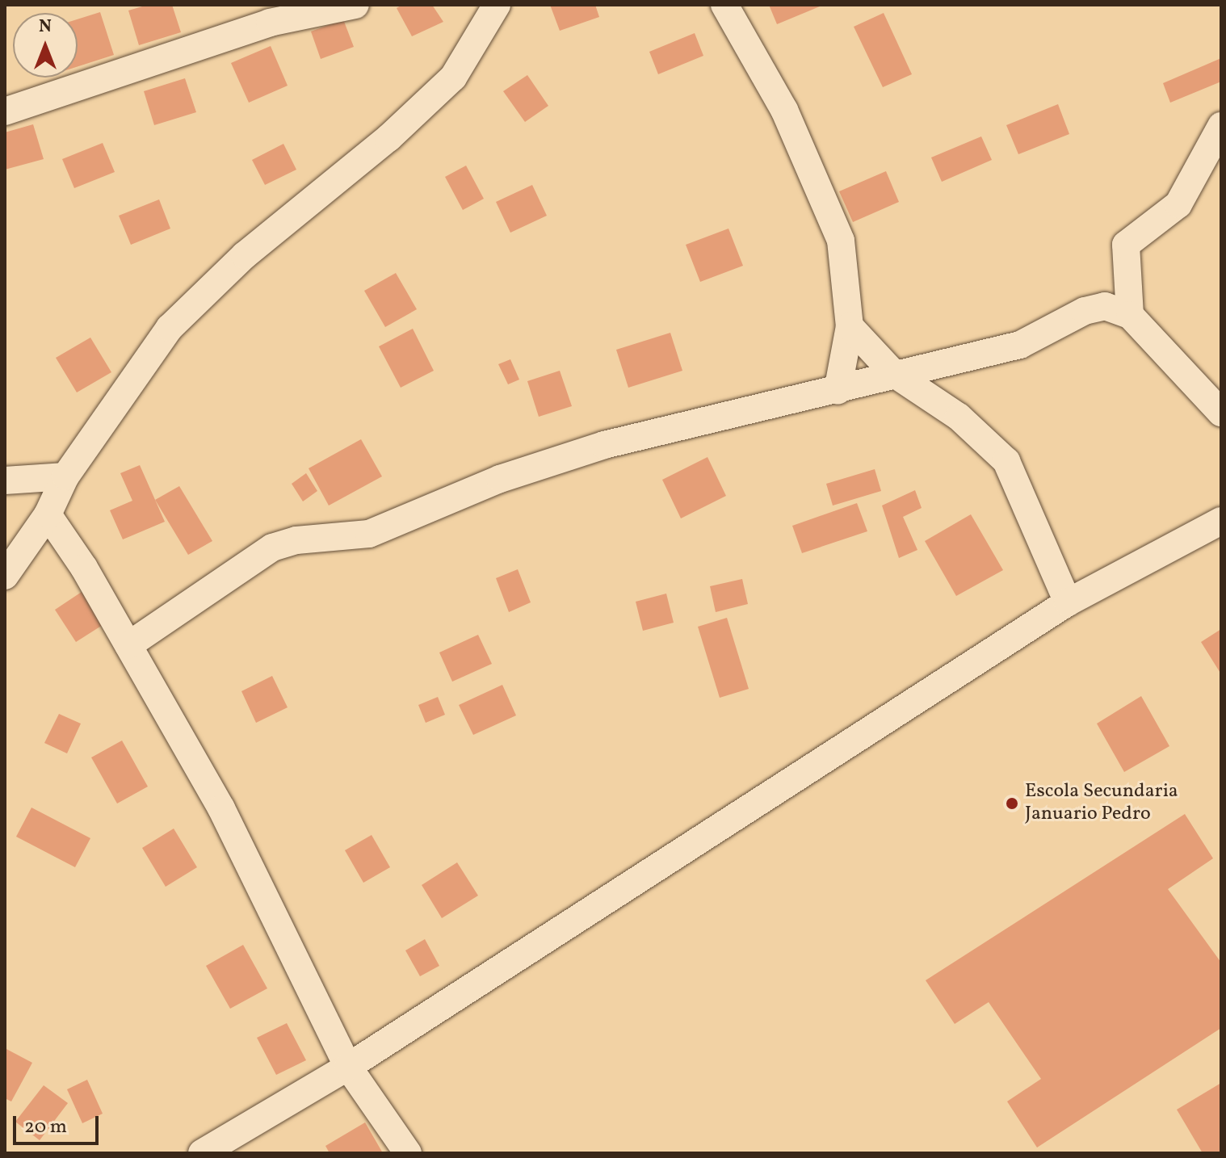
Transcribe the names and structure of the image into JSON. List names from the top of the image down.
{
  "places": ["Escola Secundaria Januario Pedro"],
  "scale_bar": "20 m",
  "north": "top"
}
